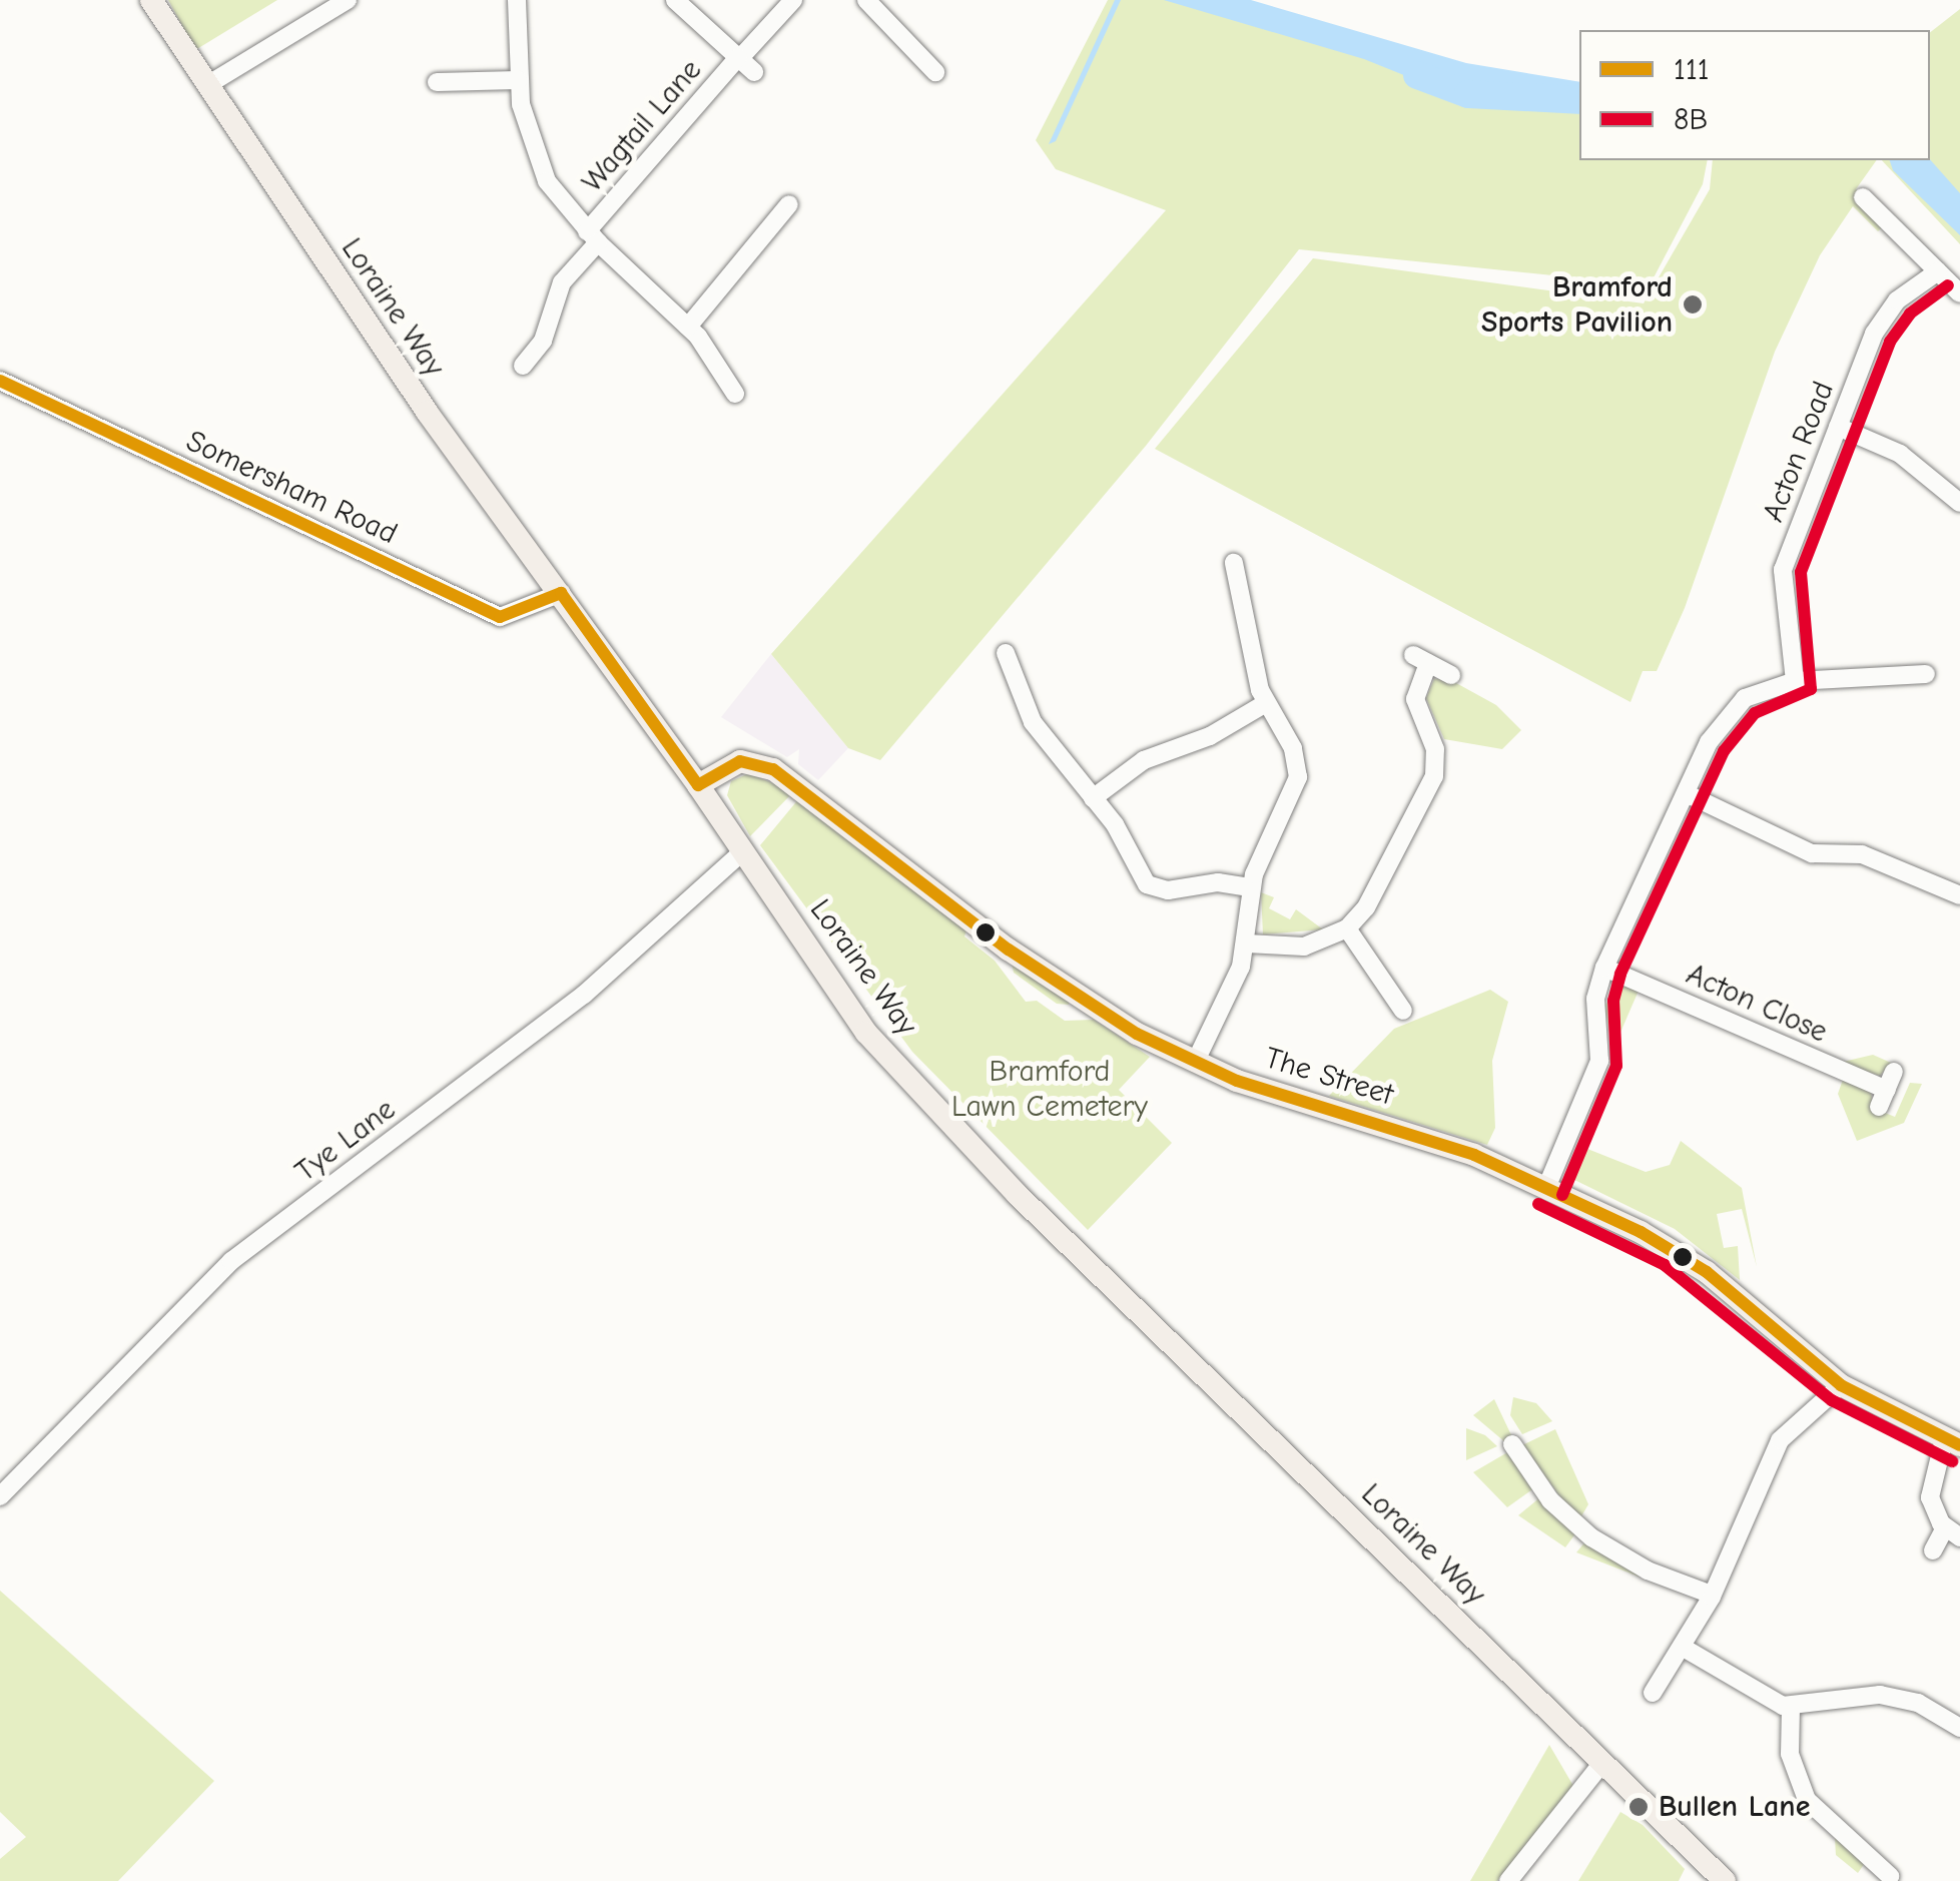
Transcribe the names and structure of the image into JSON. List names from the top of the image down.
{
  "streets": {
    "main road": ["Loraine Way", "The Street"],
    "street": [
      "Wagtail Lane",
      "Acton Road",
      "Somersham Road",
      "Acton Close",
      "Tye Lane"
    ]
  },
  "crossings": [
    ["Loraine Way", "Somersham Road"],
    ["Loraine Way", "The Street"],
    ["Loraine Way", "Tye Lane"]
  ],
  "parks": ["Bramford Lawn Cemetery"],
  "places": ["Bramford Sports Pavilion", "Bullen Lane"],
  "lines": ["transit line 8B", "transit line 111"],
  "legend": ["111", "8B"]
}
